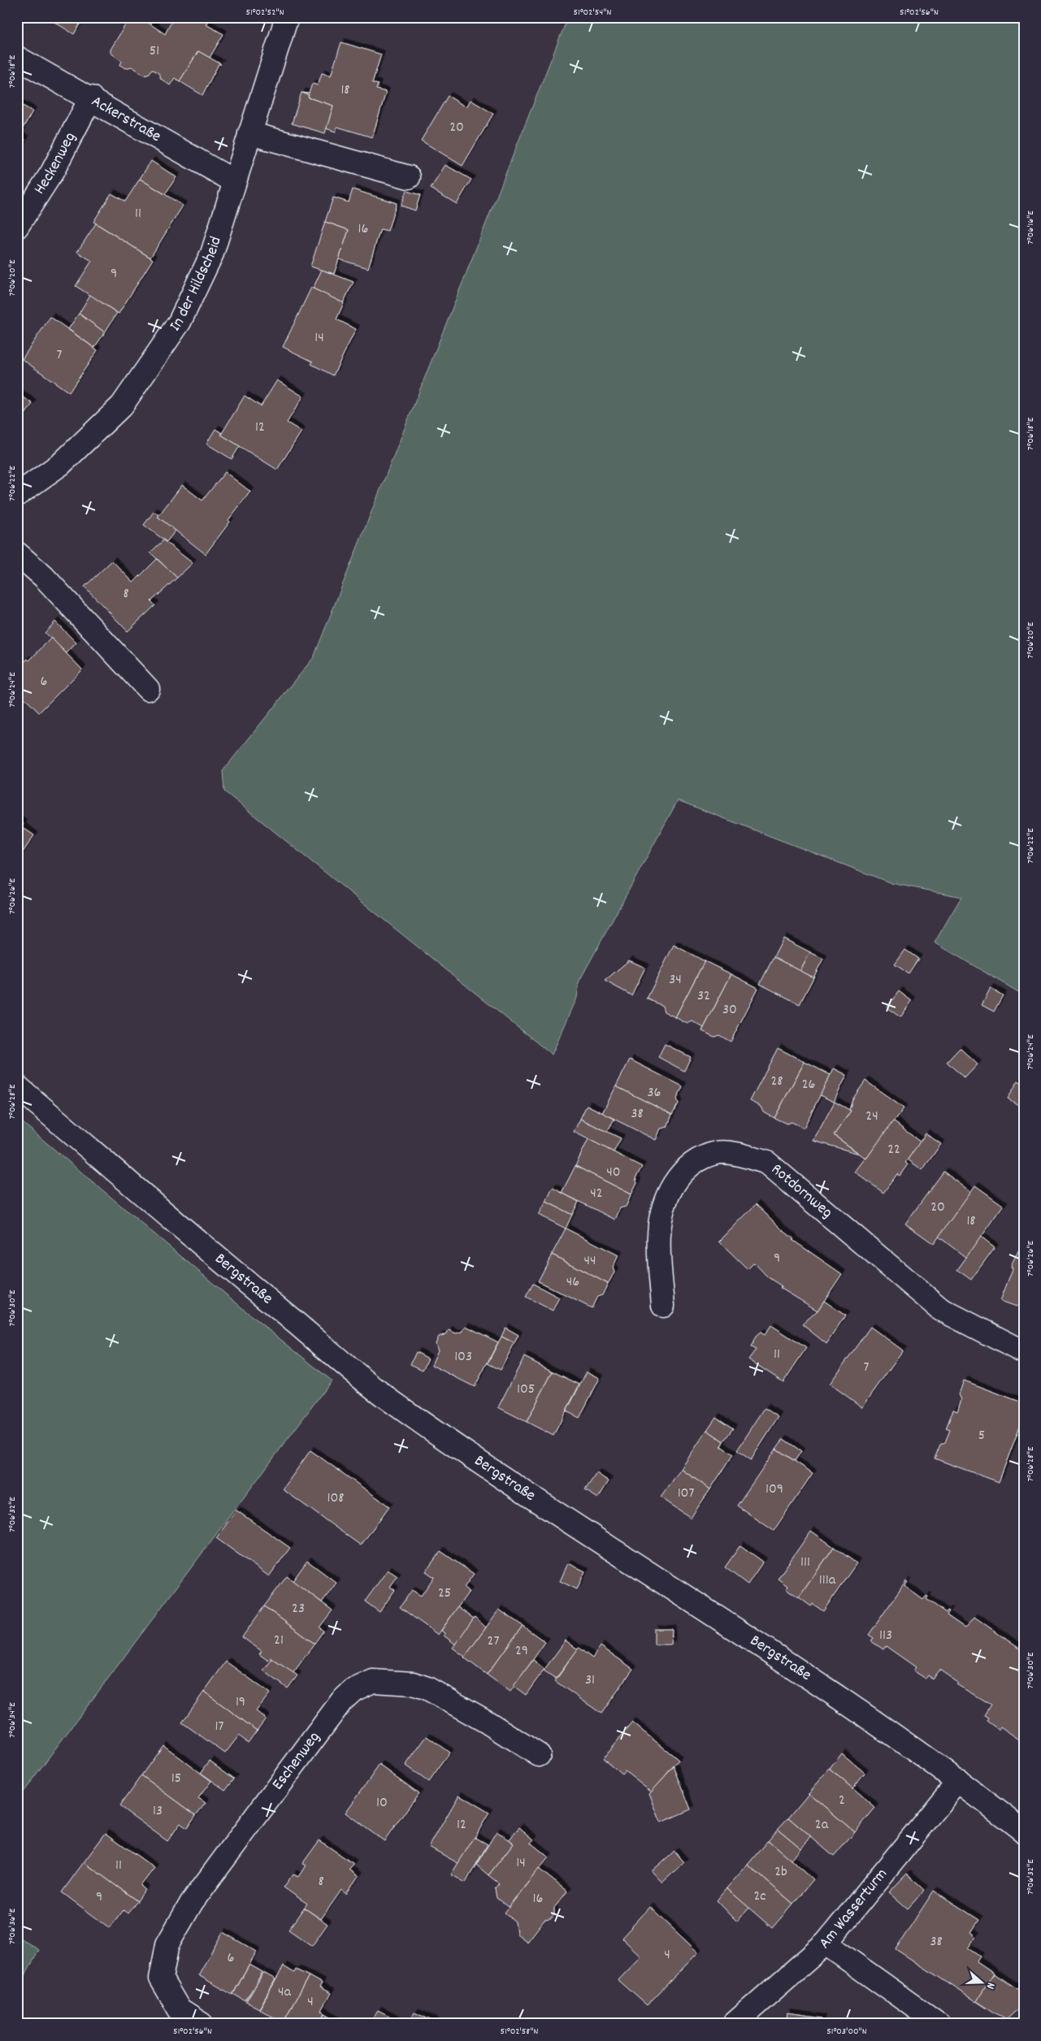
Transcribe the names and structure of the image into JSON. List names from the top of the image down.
{
  "streets": {
    "street": [
      "Ackerstraße",
      "Heckenweg",
      "In der Hildscheid",
      "Rotdornweg",
      "Bergstraße",
      "Eschenweg",
      "Am Wasserturm"
    ]
  },
  "crossings": [
    ["Ackerstraße", "Heckenweg"],
    ["Ackerstraße", "In der Hildscheid"],
    ["Bergstraße", "Am Wasserturm"]
  ],
  "house_numbers": [
    "51",
    "18",
    "20",
    "11",
    "16",
    "9",
    "14",
    "7",
    "12",
    "8",
    "6",
    "34",
    "32",
    "30",
    "28",
    "26",
    "36",
    "38",
    "24",
    "22",
    "40",
    "42",
    "20",
    "18",
    "9",
    "44",
    "46",
    "11",
    "103",
    "7",
    "105",
    "5",
    "109",
    "107",
    "108",
    "111",
    "111a",
    "25",
    "23",
    "113",
    "21",
    "27",
    "29",
    "31",
    "19",
    "17",
    "15",
    "2",
    "10",
    "13",
    "12",
    "2a",
    "14",
    "11",
    "2b",
    "8",
    "2c",
    "9",
    "16",
    "38",
    "4",
    "6",
    "4a",
    "4"
  ],
  "north": "right",
  "coordinates": [
    "51°02'52\"N",
    "51°02'54\"N",
    "51°02'56\"N",
    "7°06'18\"E",
    "7°06'16\"E",
    "7°06'20\"E",
    "7°06'22\"E",
    "7°06'24\"E",
    "7°06'26\"E",
    "7°06'28\"E",
    "7°06'30\"E",
    "7°06'32\"E",
    "7°06'34\"E",
    "7°06'36\"E",
    "51°02'58\"N",
    "51°03'00\"N"
  ]
}
